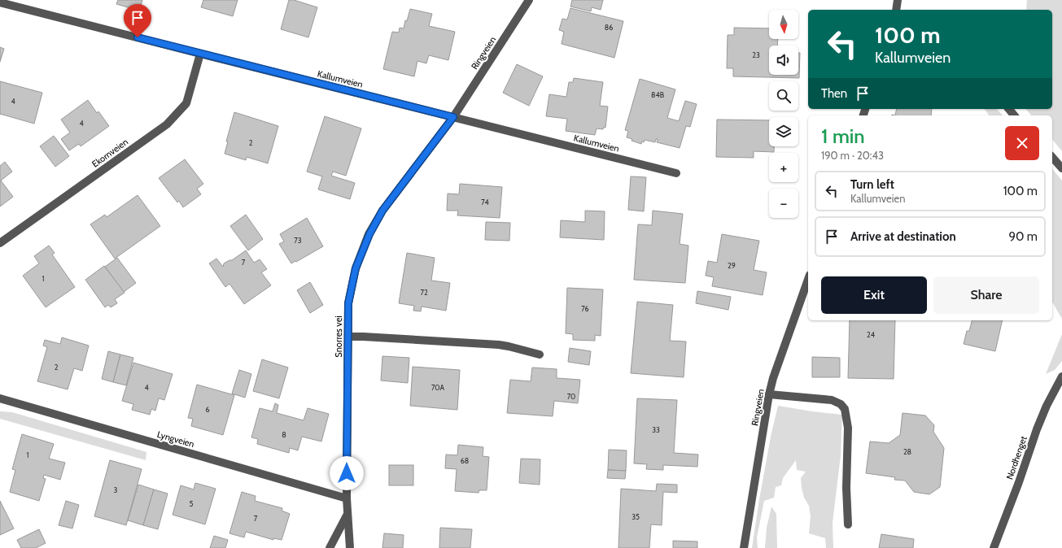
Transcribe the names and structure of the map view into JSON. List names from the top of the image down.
{
  "streets": {
    "street": [
      "Ringveien",
      "Kallumveien",
      "Ekornveien",
      "Snorres vei",
      "Lyngveien",
      "Nordhenget"
    ]
  },
  "crossings": [
    ["Ringveien", "Kallumveien"],
    ["Ringveien", "Snorres vei"],
    ["Kallumveien", "Ekornveien"],
    ["Kallumveien", "Snorres vei"],
    ["Snorres vei", "Lyngveien"]
  ],
  "house_numbers": [
    "86",
    "23",
    "84B",
    "4",
    "4",
    "2",
    "74",
    "73",
    "7",
    "29",
    "1",
    "72",
    "76",
    "24",
    "2",
    "4",
    "70A",
    "70",
    "6",
    "33",
    "8",
    "28",
    "1",
    "68",
    "3",
    "5",
    "35",
    "7"
  ],
  "north": "bottom",
  "page": {
    "map_buttons": ["+", "−"],
    "turn": ["100 m", "Kallumveien"],
    "then": "Then",
    "heading": ["1 min", "190 m · 20:43"],
    "list": [
      {
        "name": "Turn left",
        "note": "Kallumveien",
        "value": "100 m"
      },
      {
        "name": "Arrive at destination",
        "value": "90 m"
      }
    ],
    "buttons": ["Exit", "Share"]
  }
}
